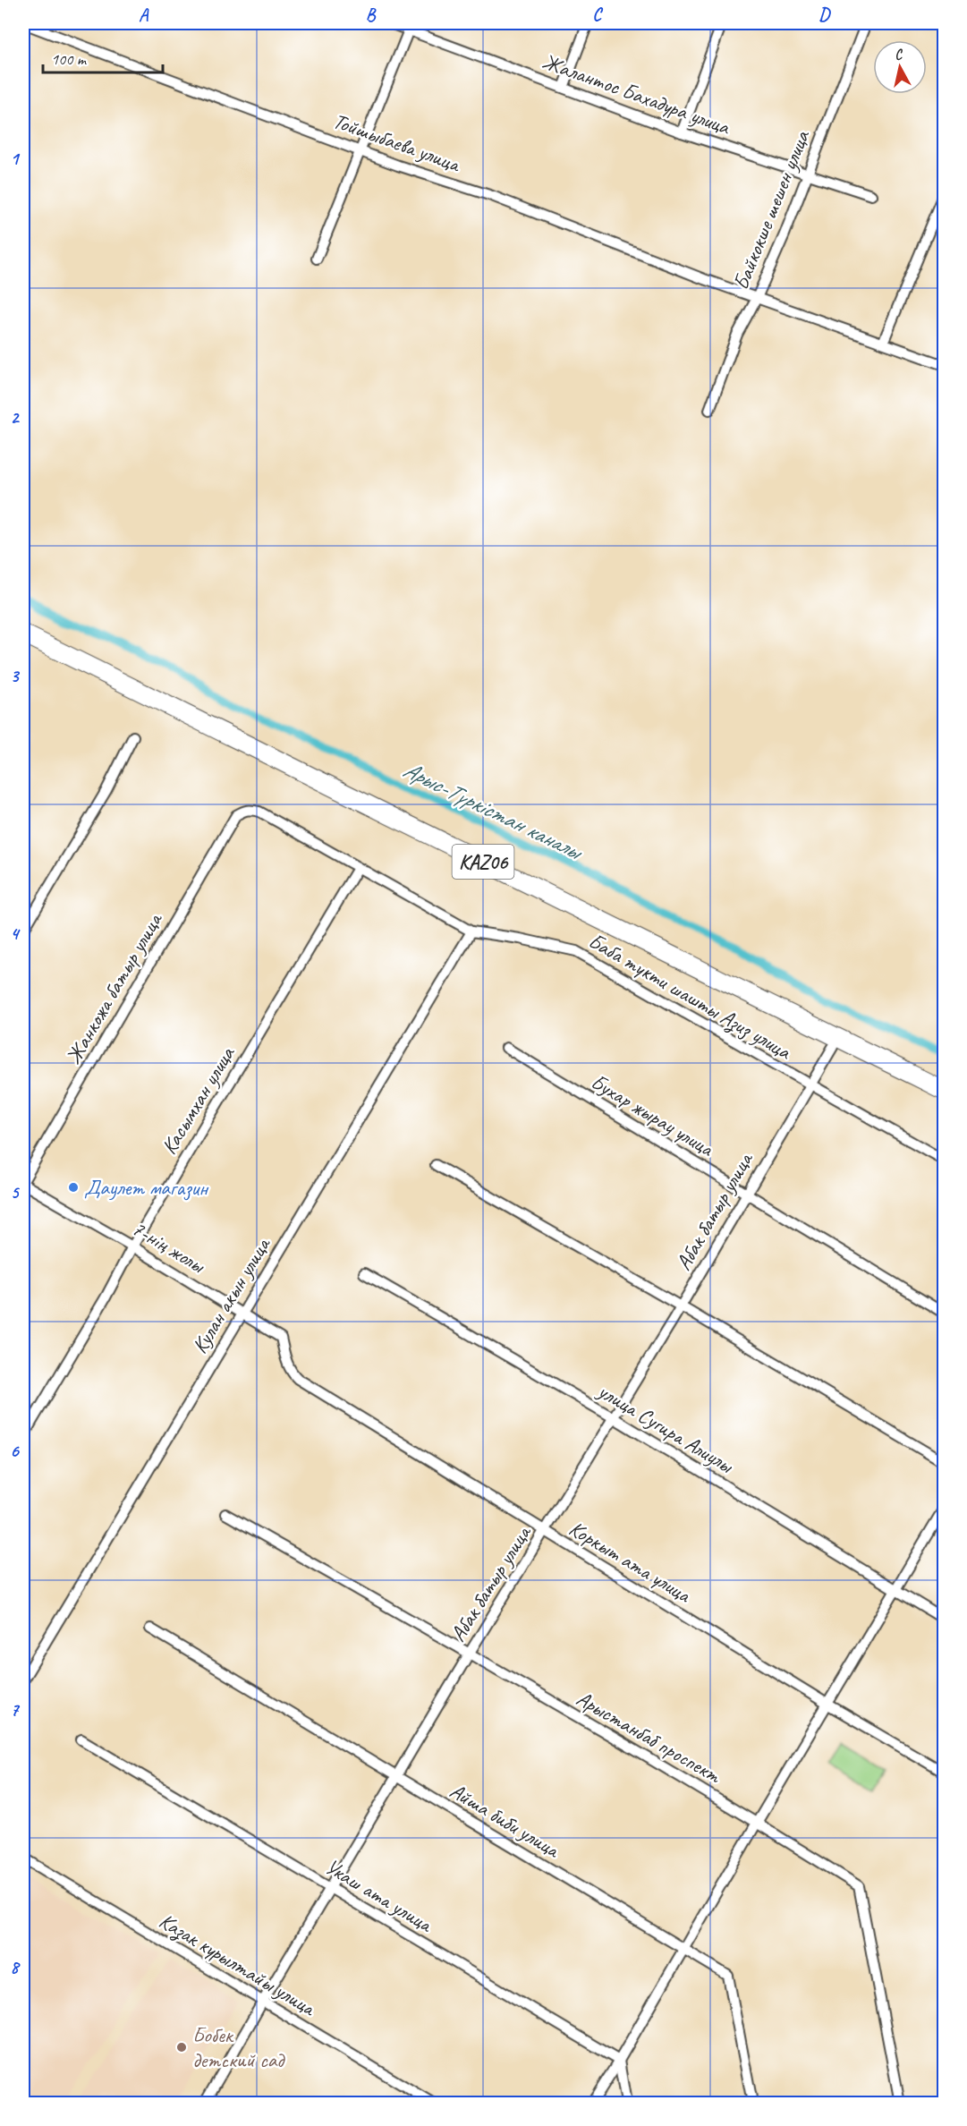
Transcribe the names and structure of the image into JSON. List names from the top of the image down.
{
  "streets": {
    "highway": ["KАZ06"],
    "street": [
      "Жалантос Бахадура улица",
      "Тойшыбаева улица",
      "Байкокше шешен улица",
      "Жанкожа батыр улица",
      "Баба тукти шашты Азиз улица",
      "Касымхан улица",
      "Бухар жырау улица",
      "Абак батыр улица",
      "7-нің жолы",
      "Кулан акын улица",
      "улица Сугира Алиулы",
      "Коркыт ата улица",
      "Арыстанбаб проспект",
      "Айша биби улица",
      "Укаш ата улица",
      "Казак курылтайы улица"
    ]
  },
  "crossings": [
    ["Жалантос Бахадура улица", "Байкокше шешен улица"],
    ["Тойшыбаева улица", "Байкокше шешен улица"],
    ["KАZ06", "Абак батыр улица"],
    ["Жанкожа батыр улица", "Баба тукти шашты Азиз улица"],
    ["Жанкожа батыр улица", "7-нің жолы"],
    ["Баба тукти шашты Азиз улица", "Касымхан улица"],
    ["Баба тукти шашты Азиз улица", "Абак батыр улица"],
    ["Баба тукти шашты Азиз улица", "Кулан акын улица"],
    ["Касымхан улица", "7-нің жолы"],
    ["Бухар жырау улица", "Абак батыр улица"],
    ["Абак батыр улица", "улица Сугира Алиулы"],
    ["Абак батыр улица", "Коркыт ата улица"],
    ["Абак батыр улица", "Арыстанбаб проспект"],
    ["Абак батыр улица", "Айша биби улица"],
    ["Абак батыр улица", "Укаш ата улица"],
    ["Абак батыр улица", "Казак курылтайы улица"],
    ["7-нің жолы", "Кулан акын улица"],
    ["7-нің жолы", "Коркыт ата улица"]
  ],
  "water": ["Арыс-Түркістан каналы"],
  "places": ["Даулет магазин", "Бобек детский сад"],
  "scale_bar": "100 m",
  "north": "top",
  "grid": {
    "columns": [
      "A",
      "B",
      "C",
      "D"
    ],
    "rows": [
      "1",
      "2",
      "3",
      "4",
      "5",
      "6",
      "7",
      "8"
    ]
  }
}
